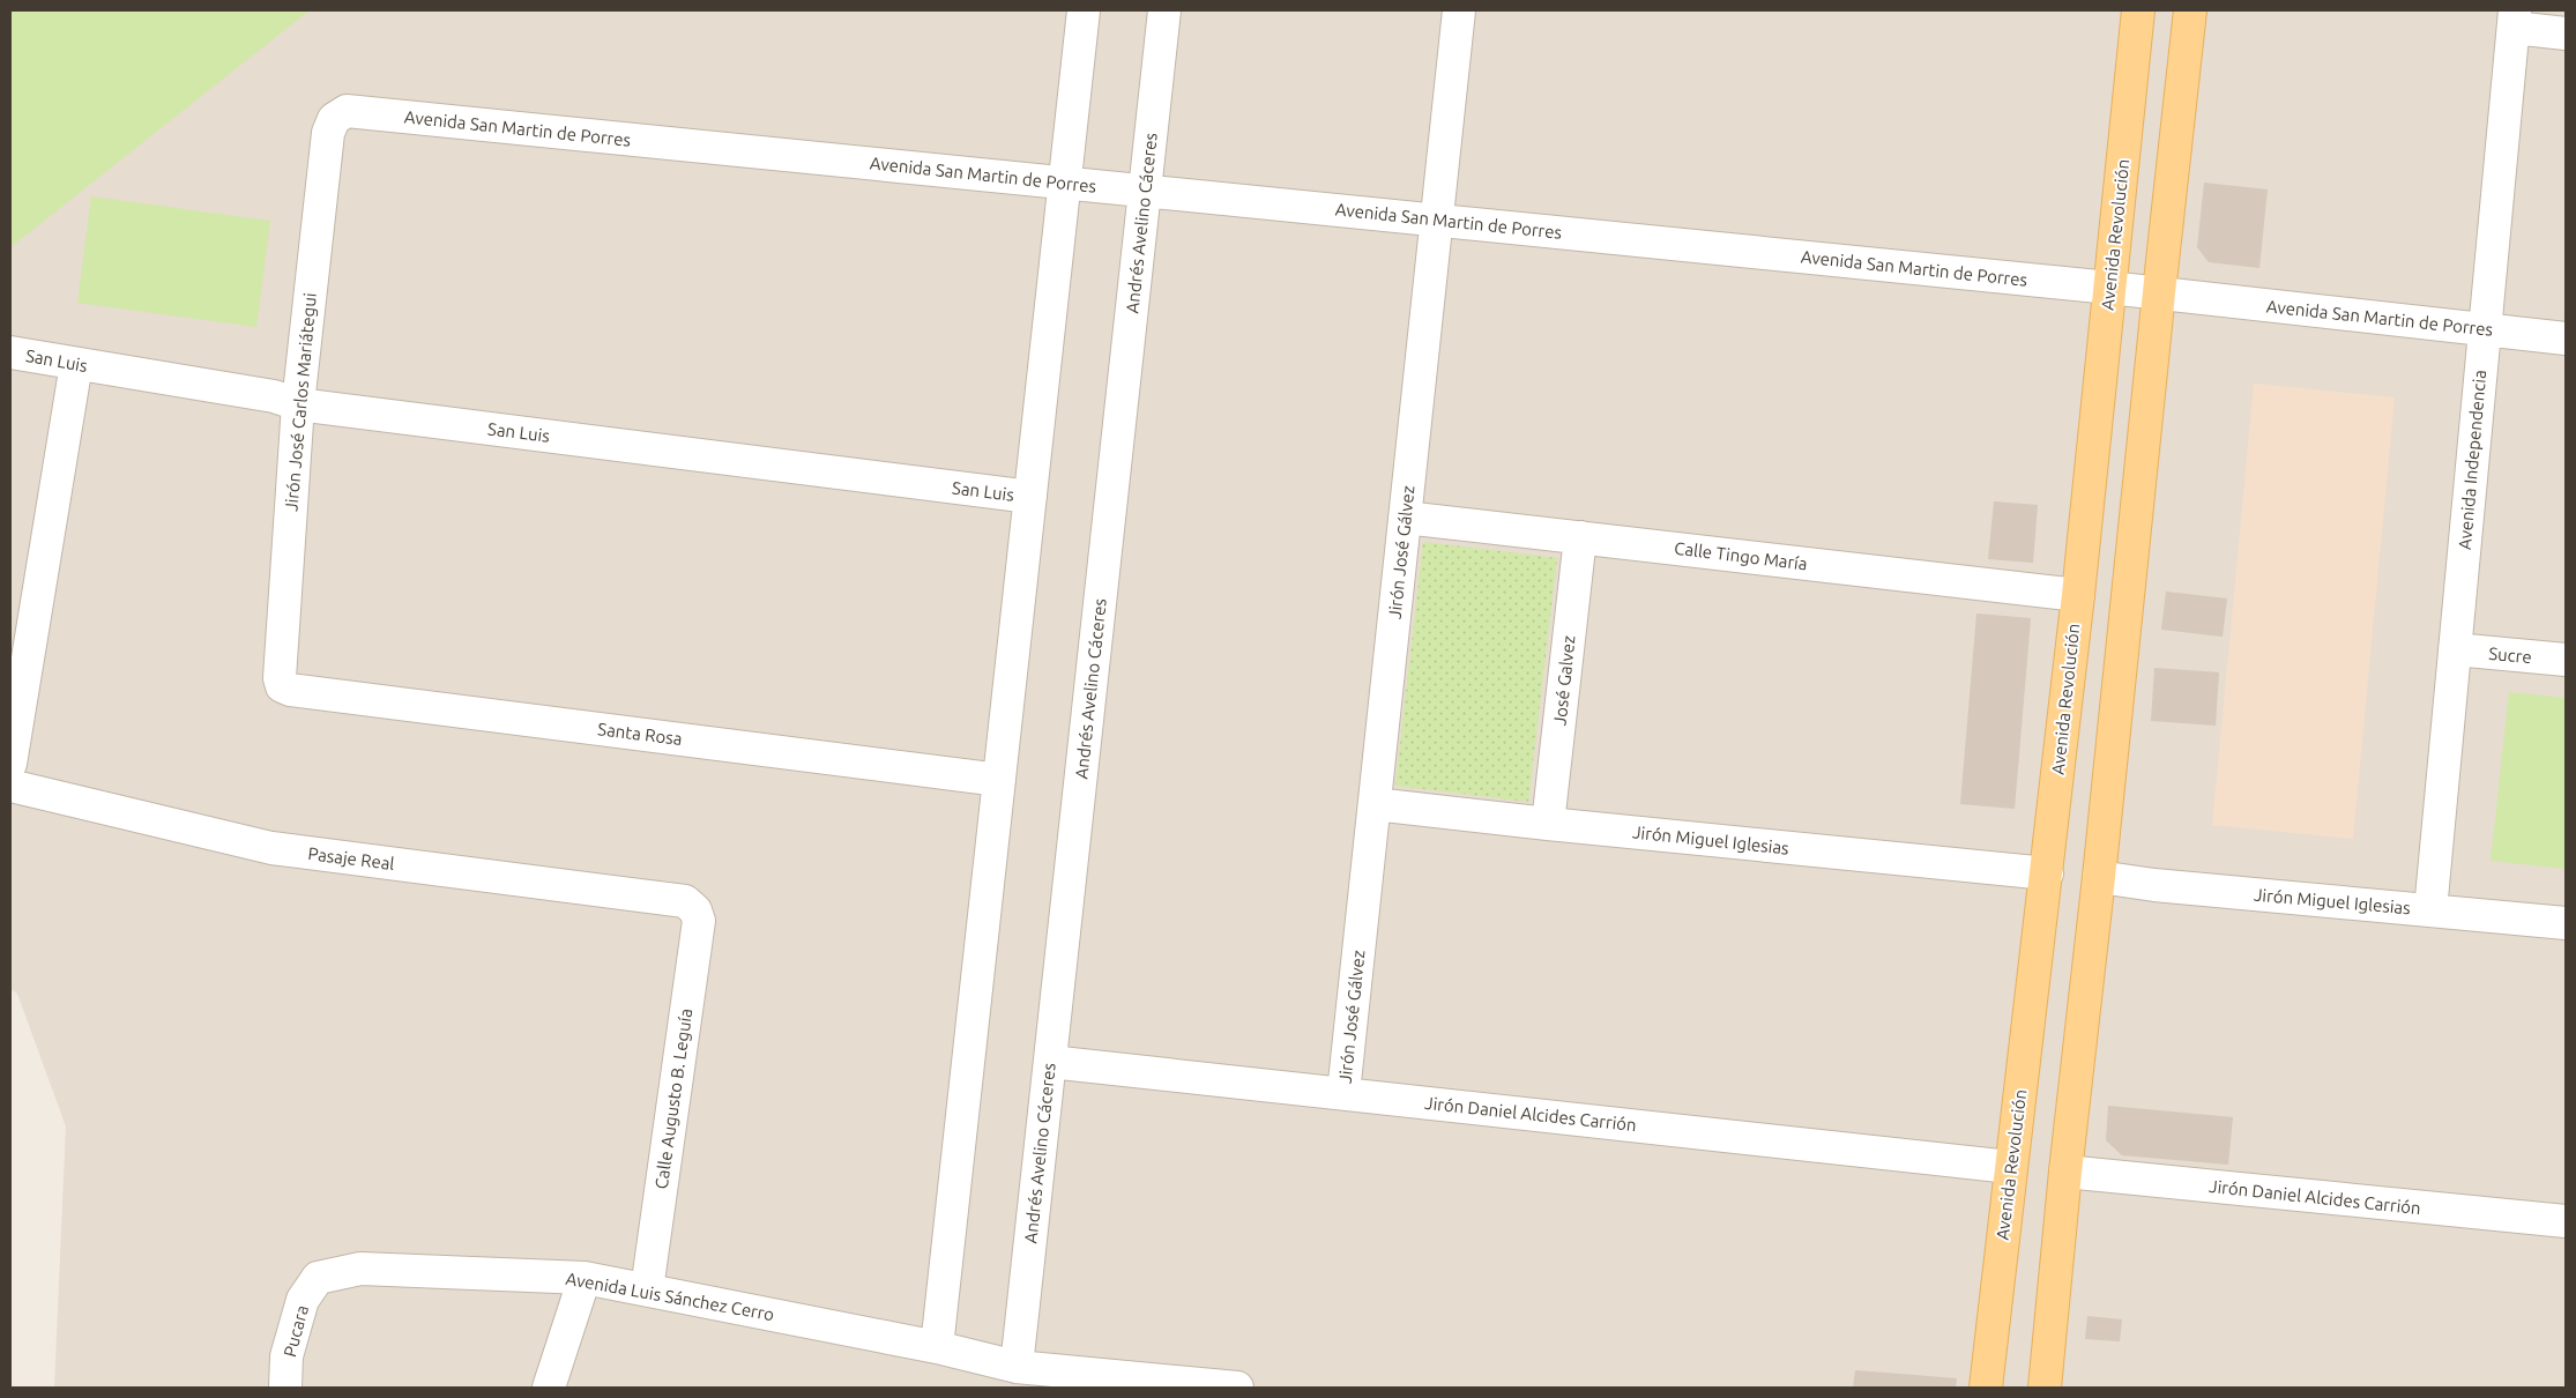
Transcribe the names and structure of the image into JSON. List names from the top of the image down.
{
  "streets": {
    "main road": ["Avenida Revolución"],
    "street": [
      "Avenida San Martin de Porres",
      "Andrés Avelino Cáceres",
      "San Luis",
      "Jirón José Carlos Mariátegui",
      "Avenida Independencia",
      "Jirón José Gálvez",
      "Calle Tingo María",
      "Sucre",
      "José Galvez",
      "Santa Rosa",
      "Jirón Miguel Iglesias",
      "Pasaje Real",
      "Calle Augusto B. Leguía",
      "Jirón Daniel Alcides Carrión",
      "Avenida Luis Sánchez Cerro",
      "Pucara"
    ]
  },
  "crossings": [
    ["Avenida San Martin de Porres", "Andrés Avelino Cáceres"],
    ["Avenida San Martin de Porres", "Avenida Revolución"],
    ["Avenida San Martin de Porres", "Jirón José Carlos Mariátegui"],
    ["Avenida San Martin de Porres", "Avenida Independencia"],
    ["Avenida San Martin de Porres", "Jirón José Gálvez"],
    ["Andrés Avelino Cáceres", "Jirón Daniel Alcides Carrión"],
    ["Andrés Avelino Cáceres", "Avenida Luis Sánchez Cerro"],
    ["Avenida Revolución", "Calle Tingo María"],
    ["Avenida Revolución", "Jirón Miguel Iglesias"],
    ["Avenida Revolución", "Jirón Daniel Alcides Carrión"],
    ["San Luis", "Jirón José Carlos Mariátegui"],
    ["Jirón José Carlos Mariátegui", "Santa Rosa"],
    ["Avenida Independencia", "Sucre"],
    ["Avenida Independencia", "Jirón Miguel Iglesias"],
    ["Jirón José Gálvez", "Calle Tingo María"],
    ["Jirón José Gálvez", "Jirón Miguel Iglesias"],
    ["Jirón José Gálvez", "Jirón Daniel Alcides Carrión"],
    ["Calle Tingo María", "José Galvez"],
    ["José Galvez", "Jirón Miguel Iglesias"],
    ["Pasaje Real", "Calle Augusto B. Leguía"],
    ["Calle Augusto B. Leguía", "Avenida Luis Sánchez Cerro"],
    ["Avenida Luis Sánchez Cerro", "Pucara"]
  ]
}
